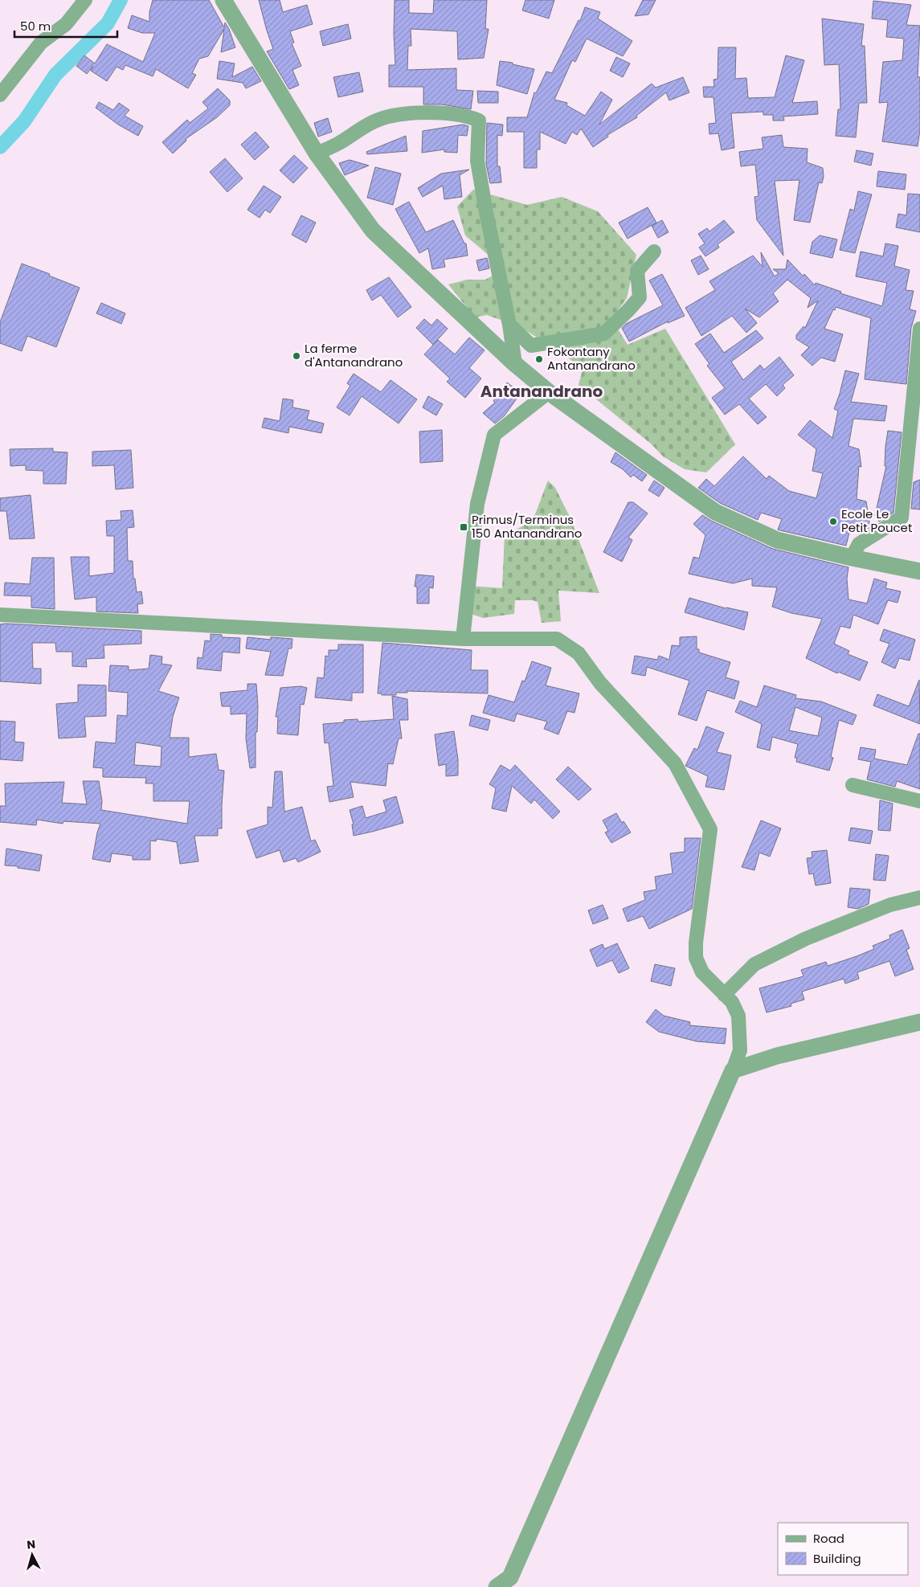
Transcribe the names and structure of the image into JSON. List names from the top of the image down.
{
  "districts": ["Antanandrano"],
  "places": {
    "other": ["La ferme d'Antanandrano", "Fokontany Antanandrano", "Ecole Le Petit Poucet"],
    "transit": ["Primus/Terminus 150 Antanandrano"]
  },
  "legend": ["Road", "Building"],
  "scale_bar": "50 m",
  "north": "top"
}
